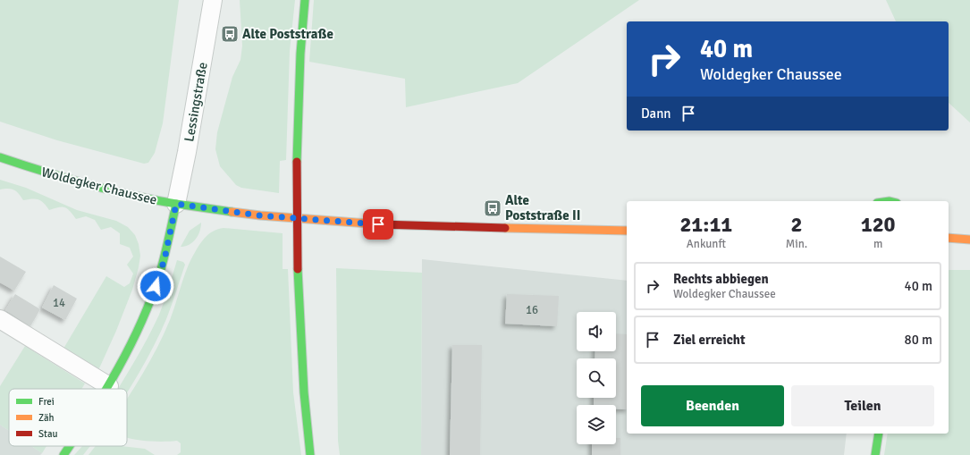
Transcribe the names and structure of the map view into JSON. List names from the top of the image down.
{
  "streets": {
    "main road": ["Woldegker Chaussee"],
    "street": ["Lessingstraße"]
  },
  "crossings": [
    ["Lessingstraße", "Woldegker Chaussee"]
  ],
  "places": {
    "bus stop": ["Alte Poststraße", "Alte Poststraße II"]
  },
  "house_numbers": ["14", "16"],
  "legend": ["Frei", "Zäh", "Stau"],
  "page": {
    "turn": ["40 m", "Woldegker Chaussee"],
    "then": "Dann",
    "eta": [
      "21:11",
      "Ankunft",
      "2",
      "Min.",
      "120",
      "m"
    ],
    "list": [
      {
        "name": "Rechts abbiegen",
        "note": "Woldegker Chaussee",
        "value": "40 m"
      },
      {
        "name": "Ziel erreicht",
        "value": "80 m"
      }
    ],
    "buttons": ["Beenden", "Teilen"]
  }
}
